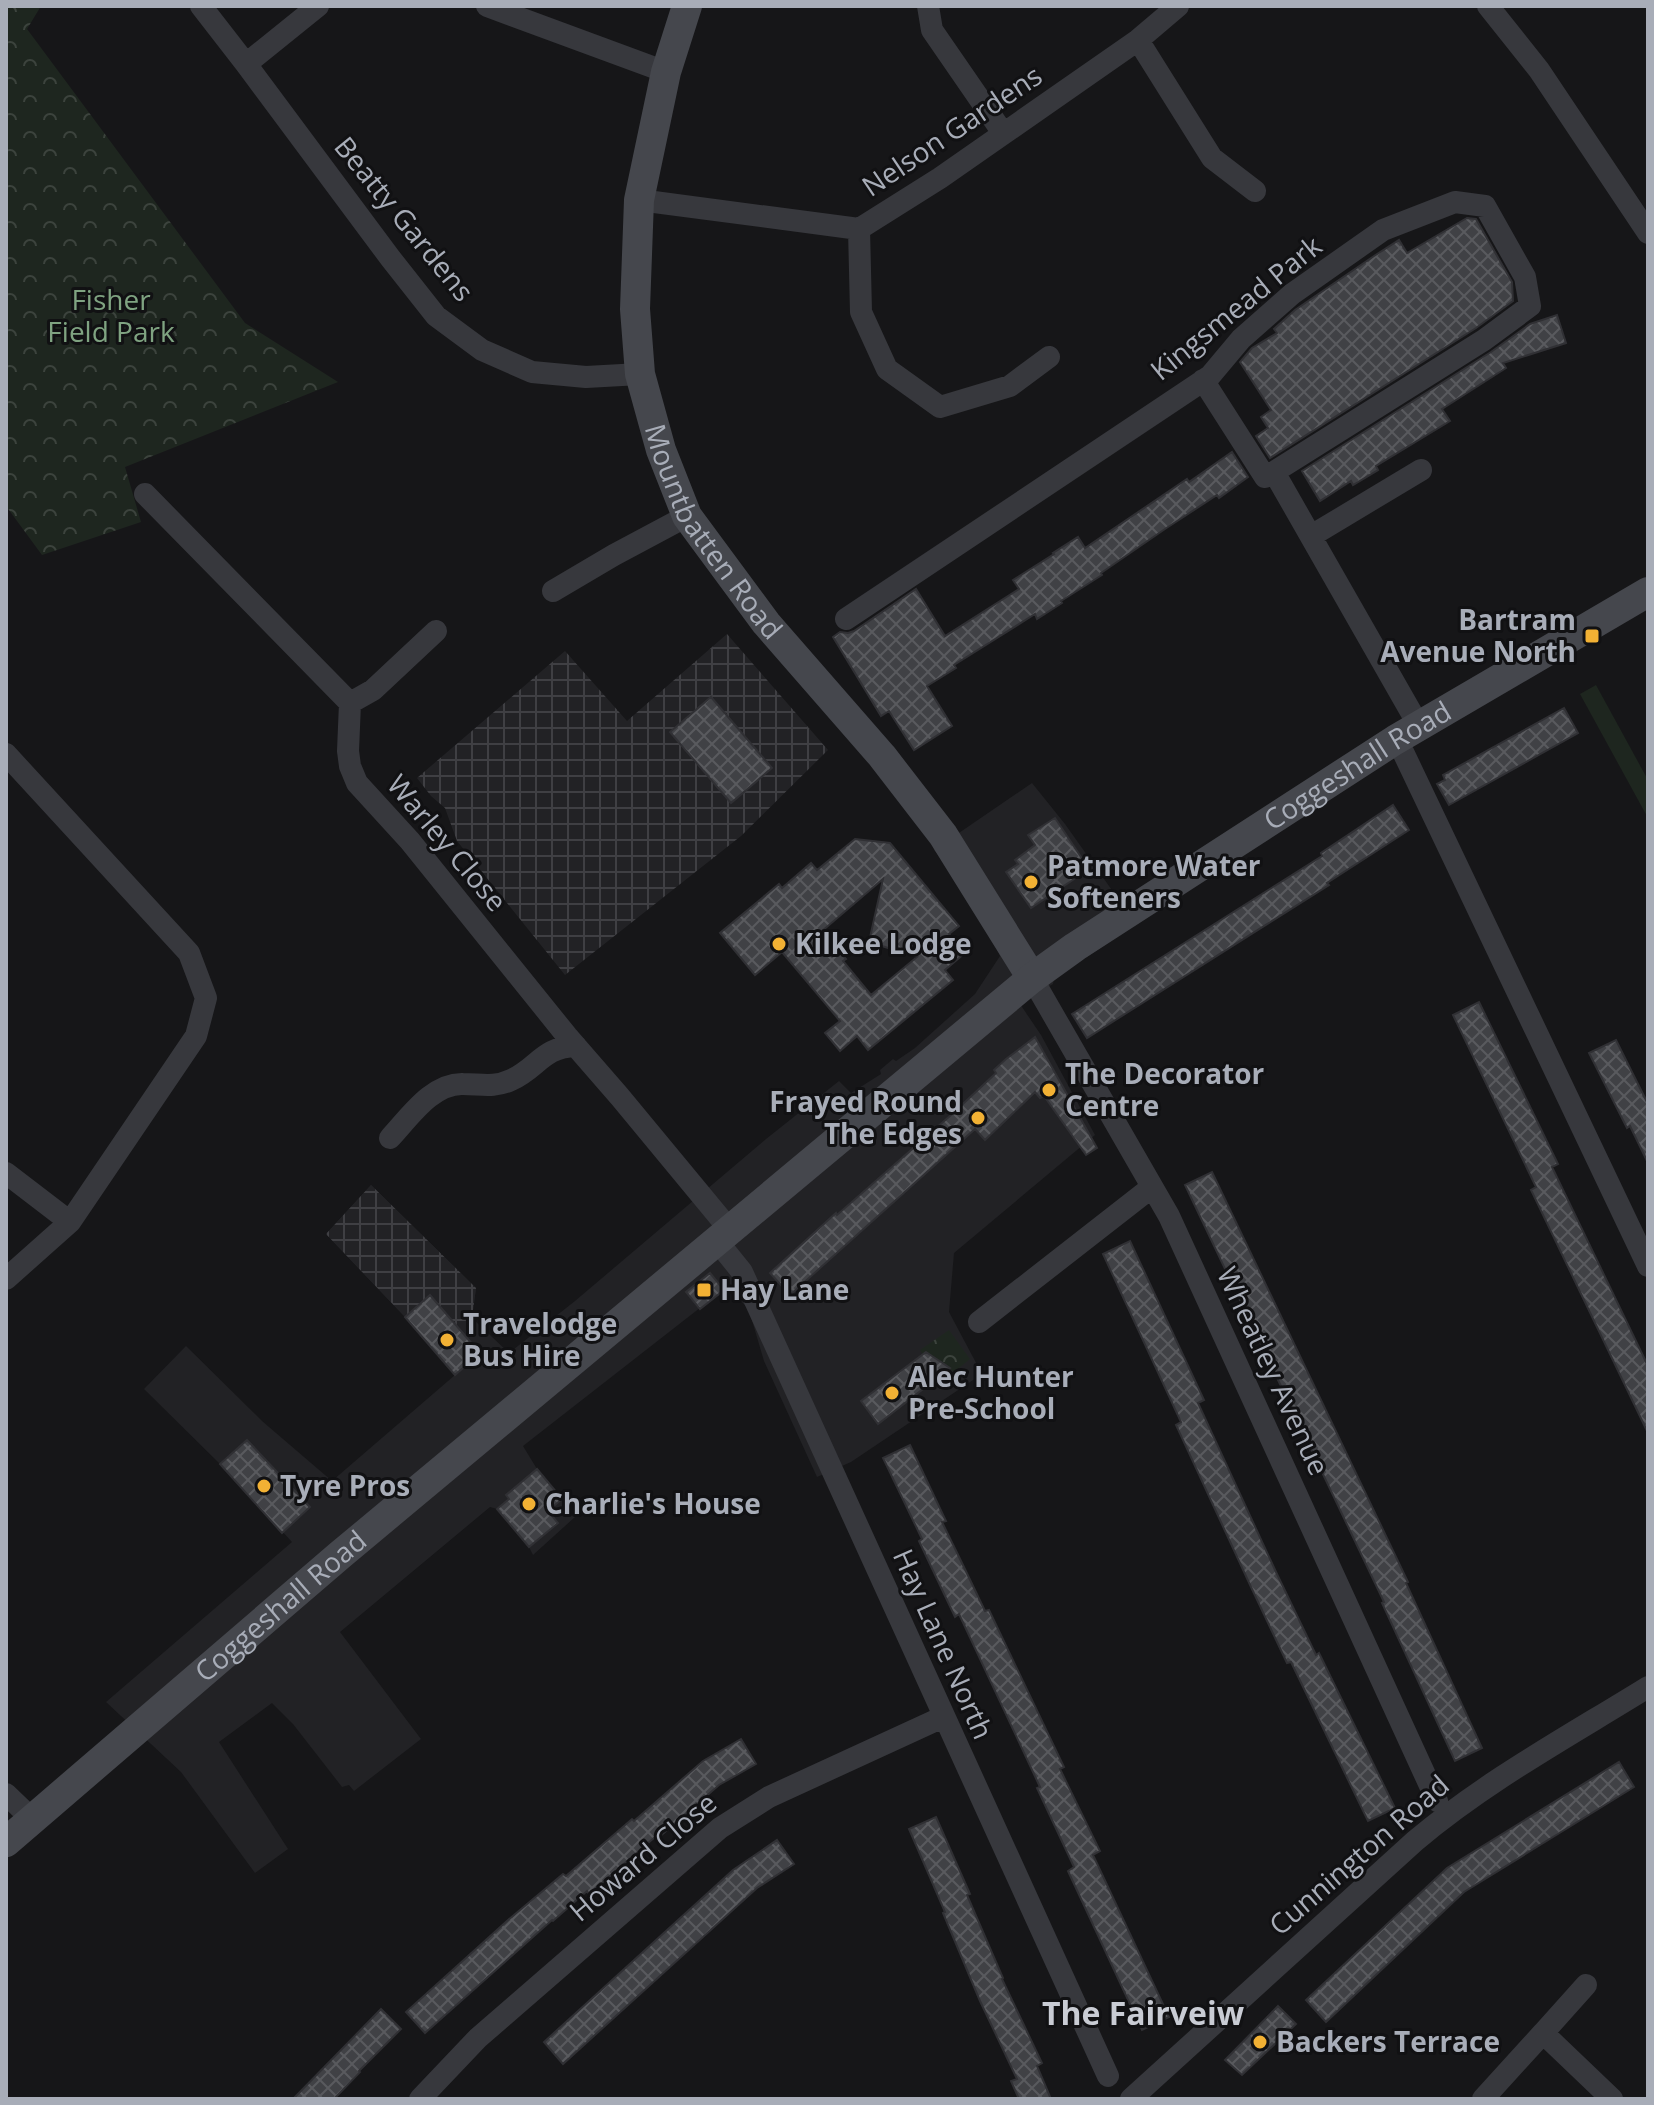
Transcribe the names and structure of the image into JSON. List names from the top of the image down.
{
  "streets": {
    "main road": ["Mountbatten Road", "Coggeshall Road"],
    "street": [
      "Nelson Gardens",
      "Beatty Gardens",
      "Kingsmead Park",
      "Warley Close",
      "Wheatley Avenue",
      "Hay Lane North",
      "Cunnington Road",
      "Howard Close"
    ]
  },
  "crossings": [
    ["Nelson Gardens", "Mountbatten Road"],
    ["Beatty Gardens", "Mountbatten Road"],
    ["Kingsmead Park", "Coggeshall Road"],
    ["Mountbatten Road", "Coggeshall Road"],
    ["Mountbatten Road", "Wheatley Avenue"],
    ["Coggeshall Road", "Warley Close"],
    ["Coggeshall Road", "Wheatley Avenue"],
    ["Coggeshall Road", "Hay Lane North"],
    ["Warley Close", "Hay Lane North"],
    ["Hay Lane North", "Howard Close"]
  ],
  "districts": ["The Fairveiw"],
  "parks": ["Fisher Field Park"],
  "places": {
    "transit": ["Bartram Avenue North", "Hay Lane"],
    "other": [
      "Patmore Water Softeners",
      "Kilkee Lodge",
      "The Decorator Centre",
      "Frayed Round The Edges",
      "Travelodge Bus Hire",
      "Alec Hunter Pre-School",
      "Tyre Pros",
      "Charlie's House",
      "Backers Terrace"
    ]
  }
}
